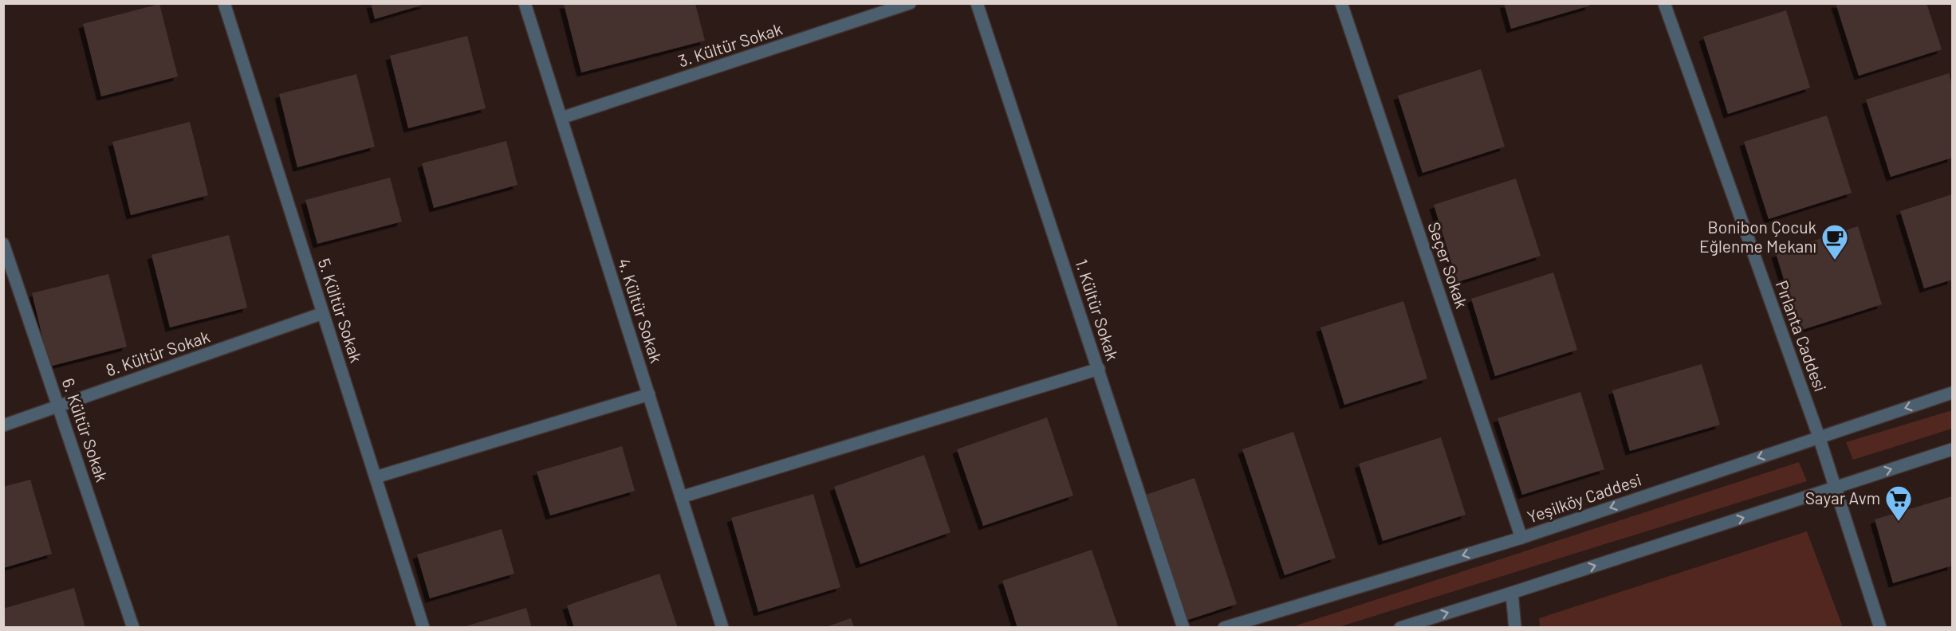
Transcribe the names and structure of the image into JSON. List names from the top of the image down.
{
  "streets": {
    "street": [
      "3. Kültür Sokak",
      "Seçer Sokak",
      "1. Kültür Sokak",
      "5. Kültür Sokak",
      "4. Kültür Sokak",
      "Pırlanta Caddesi",
      "8. Kültür Sokak",
      "6. Kültür Sokak",
      "Yeşilköy Caddesi"
    ]
  },
  "crossings": [
    ["3. Kültür Sokak", "4. Kültür Sokak"],
    ["Seçer Sokak", "Yeşilköy Caddesi"],
    ["5. Kültür Sokak", "8. Kültür Sokak"],
    ["Pırlanta Caddesi", "Yeşilköy Caddesi"],
    ["8. Kültür Sokak", "6. Kültür Sokak"]
  ],
  "places": {
    "cafe": ["Bonibon Çocuk Eğlenme Mekanı"],
    "supermarket": ["Sayar Avm"]
  }
}
